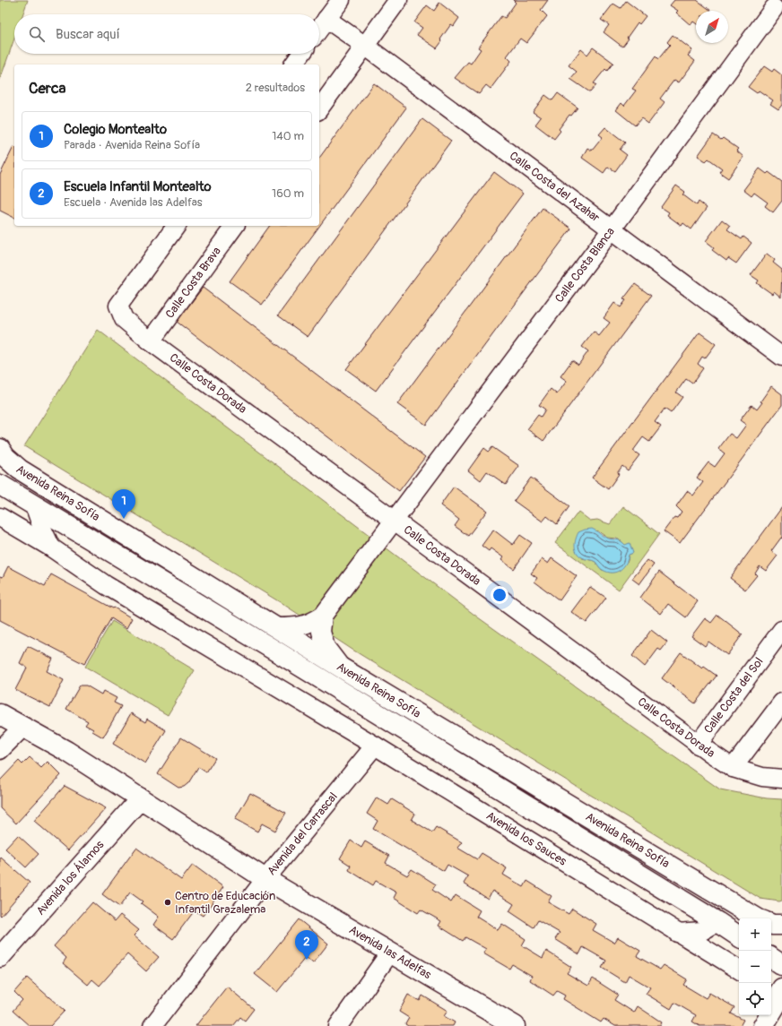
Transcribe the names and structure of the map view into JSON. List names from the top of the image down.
{
  "streets": {
    "main road": ["Avenida Reina Sofía", "Avenida los Álamos", "Avenida las Adelfas"],
    "street": [
      "Calle Costa del Azahar",
      "Calle Costa Blanca",
      "Calle Costa Brava",
      "Calle Costa Dorada",
      "Calle Costa del Sol",
      "Avenida del Carrascal",
      "Avenida los Sauces"
    ]
  },
  "crossings": [
    ["Calle Costa del Azahar", "Calle Costa Blanca"],
    ["Calle Costa Blanca", "Calle Costa Dorada"],
    ["Calle Costa Brava", "Calle Costa Dorada"],
    ["Calle Costa Dorada", "Calle Costa del Sol"],
    ["Avenida del Carrascal", "Avenida los Sauces"],
    ["Avenida del Carrascal", "Avenida las Adelfas"],
    ["Avenida los Álamos", "Avenida las Adelfas"]
  ],
  "places": ["Centro de Educación Infantil Grazalema"],
  "north": "top right",
  "page": {
    "search": "Buscar aquí",
    "heading": ["Cerca", "2 resultados"],
    "list": [
      {
        "mark": "1",
        "name": "Colegio Montealto",
        "note": "Parada · Avenida Reina Sofía",
        "value": "140 m"
      },
      {
        "mark": "2",
        "name": "Escuela Infantil Montealto",
        "note": "Escuela · Avenida las Adelfas",
        "value": "160 m"
      }
    ],
    "pins": ["1", "2"],
    "map_buttons": ["+", "−"]
  }
}
